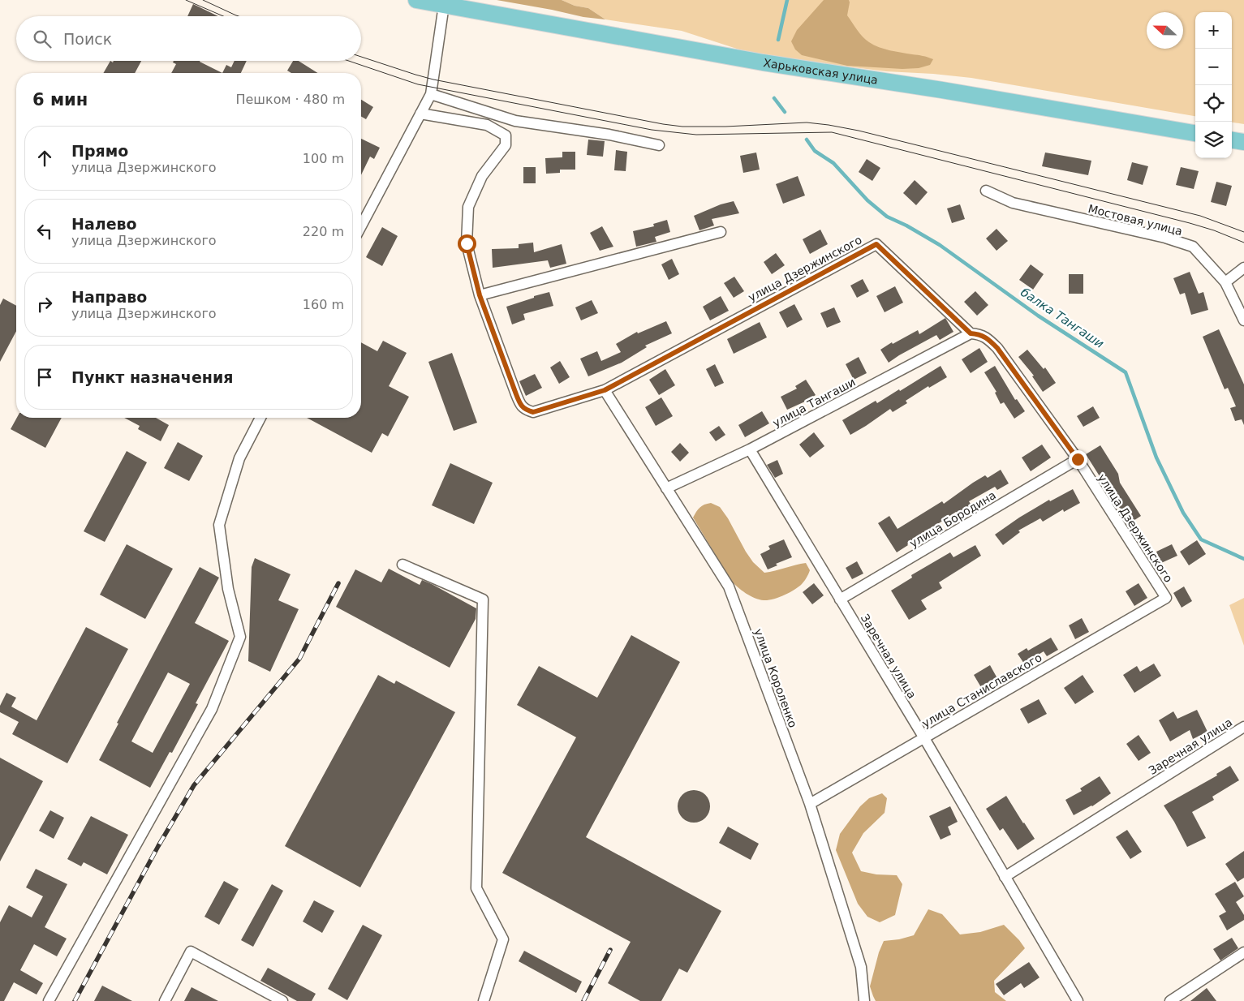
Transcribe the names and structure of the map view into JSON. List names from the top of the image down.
{
  "streets": {
    "main road": ["Харьковская улица"],
    "street": [
      "Мостовая улица",
      "улица Дзержинского",
      "улица Тангаши",
      "улица Бородина",
      "Заречная улица",
      "улица Короленко",
      "улица Станиславского"
    ]
  },
  "crossings": [
    ["улица Дзержинского", "улица Тангаши"],
    ["улица Дзержинского", "улица Бородина"],
    ["улица Дзержинского", "улица Короленко"],
    ["улица Дзержинского", "улица Станиславского"],
    ["улица Тангаши", "Заречная улица"],
    ["улица Тангаши", "улица Короленко"],
    ["улица Бородина", "Заречная улица"],
    ["Заречная улица", "улица Станиславского"],
    ["улица Короленко", "улица Станиславского"]
  ],
  "water": ["балка Тангаши"],
  "north": "left",
  "page": {
    "map_buttons": ["+", "−"],
    "search": "Поиск",
    "heading": ["6 мин", "Пешком · 480 m"],
    "list": [
      ["Прямо", "улица Дзержинского", "100 m"],
      ["Налево", "улица Дзержинского", "220 m"],
      ["Направо", "улица Дзержинского", "160 m"],
      "Пункт назначения"
    ]
  }
}
